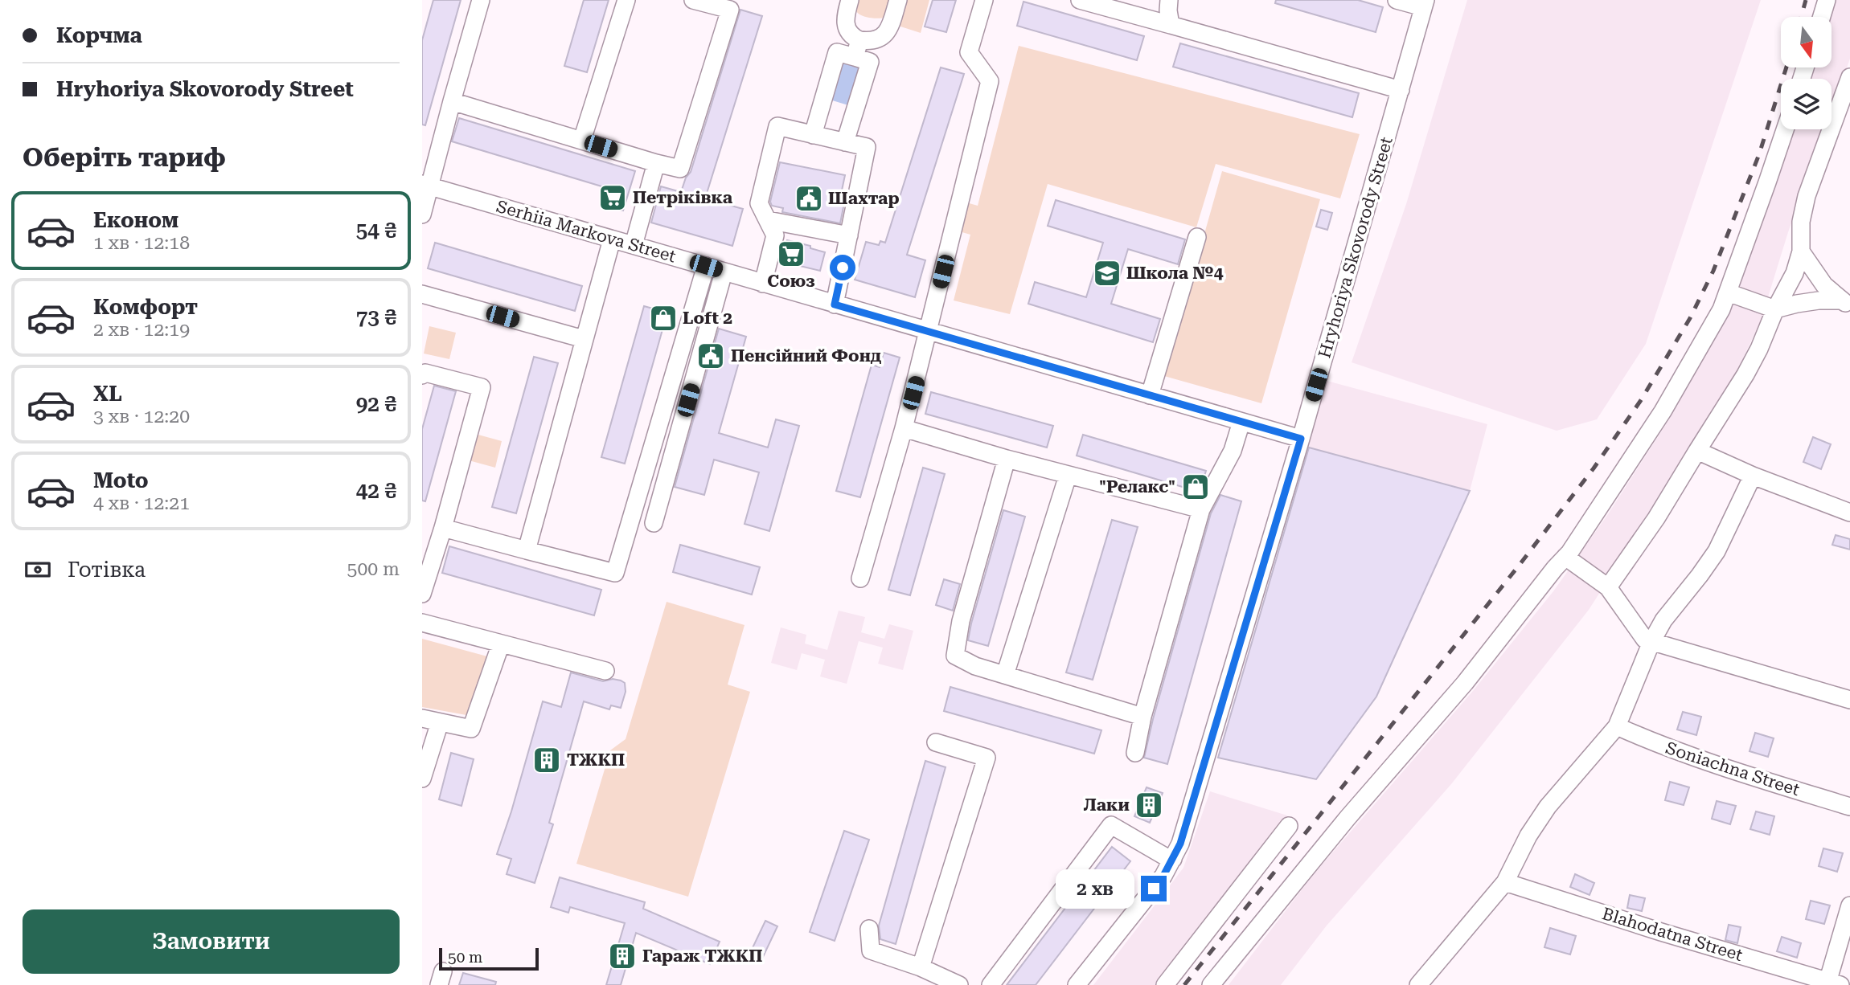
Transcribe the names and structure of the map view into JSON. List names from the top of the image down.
{
  "streets": {
    "street": [
      "Serhiia Markova Street",
      "Hryhoriya Skovorody Street",
      "Soniachna Street",
      "Blahodatna Street"
    ]
  },
  "crossings": [
    ["Serhiia Markova Street", "Hryhoriya Skovorody Street"]
  ],
  "places": {
    "supermarket": ["Петріківка", "Союз"],
    "public building": ["Шахтар", "Пенсійний Фонд"],
    "school or university": ["Школа №4"],
    "shop": ["Loft 2", "\"Релакс\""],
    "building": ["ТЖКП", "Лаки", "Гараж ТЖКП"]
  },
  "scale_bar": "50 m",
  "north": "bottom",
  "page": {
    "banner": ["Корчма", "Hryhoriya Skovorody Street"],
    "heading": "Оберіть тариф",
    "list": [
      {
        "name": "Економ",
        "note": "1 хв · 12:18",
        "value": "54 ₴"
      },
      {
        "name": "Комфорт",
        "note": "2 хв · 12:19",
        "value": "73 ₴"
      },
      {
        "name": "XL",
        "note": "3 хв · 12:20",
        "value": "92 ₴"
      },
      {
        "name": "Moto",
        "note": "4 хв · 12:21",
        "value": "42 ₴"
      }
    ],
    "pay": ["Готівка", "500 m"],
    "bubble": "2 хв",
    "buttons": "Замовити",
    "scale": "50 m"
  }
}
